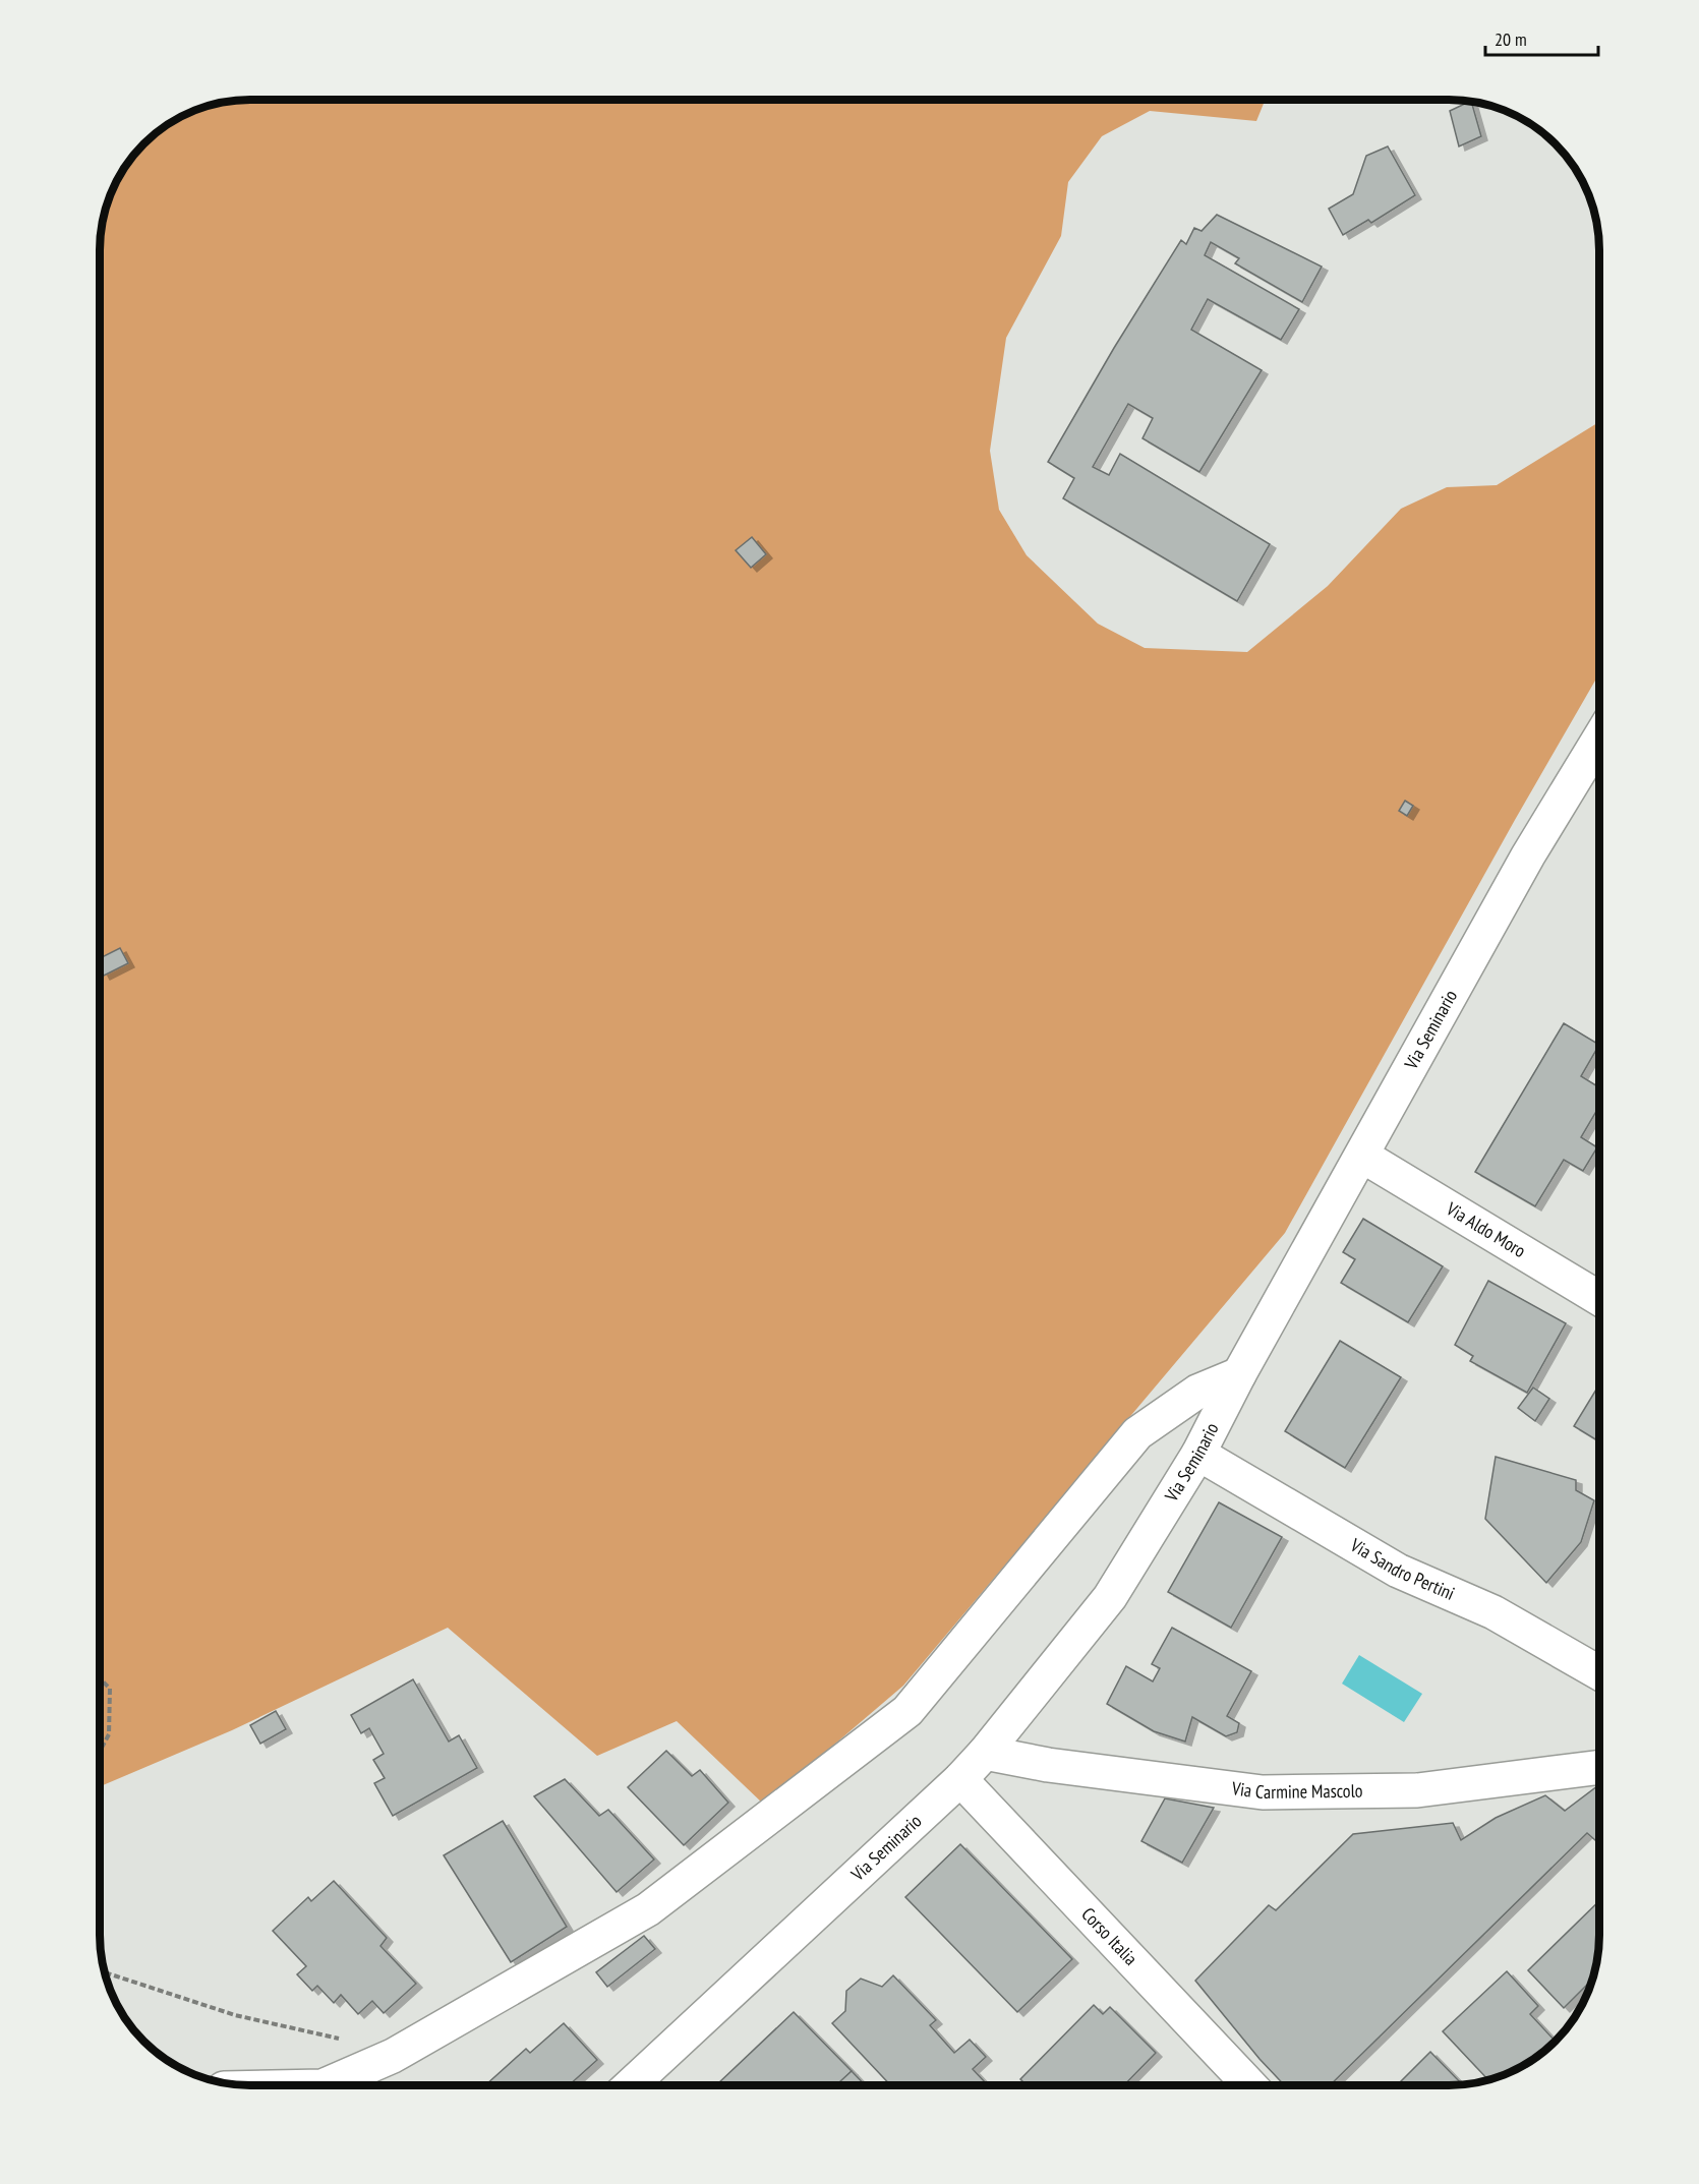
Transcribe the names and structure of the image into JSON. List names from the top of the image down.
{
  "streets": {
    "street": [
      "Via Seminario",
      "Via Aldo Moro",
      "Via Sandro Pertini",
      "Via Carmine Mascolo",
      "Corso Italia"
    ]
  },
  "crossings": [
    ["Via Seminario", "Via Aldo Moro"],
    ["Via Seminario", "Via Sandro Pertini"],
    ["Via Seminario", "Via Carmine Mascolo"],
    ["Via Seminario", "Corso Italia"]
  ],
  "scale_bar": "20 m"
}
